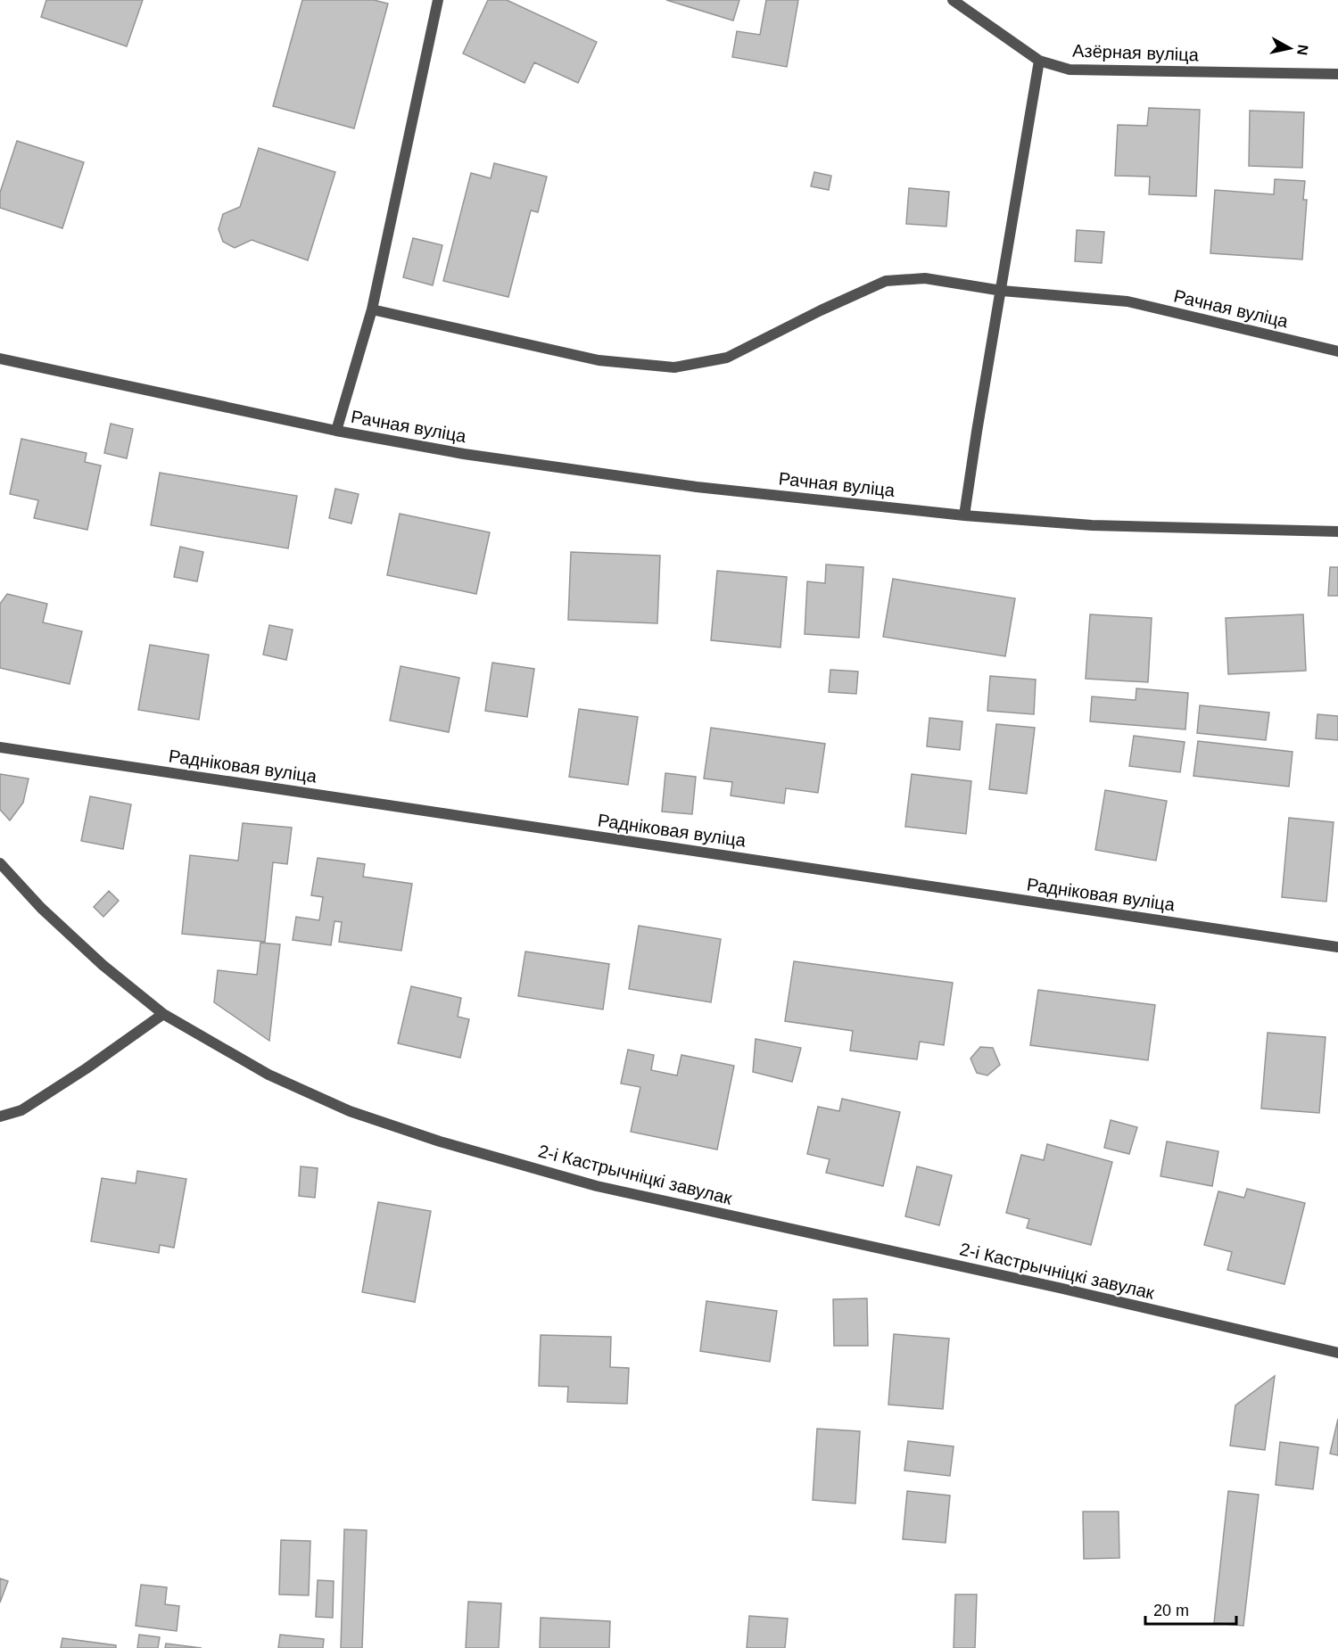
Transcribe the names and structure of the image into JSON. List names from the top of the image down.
{
  "streets": {
    "street": [
      "Азёрная вуліца",
      "Рачная вуліца",
      "Радніковая вуліца",
      "2-і Кастрычніцкі завулак"
    ]
  },
  "scale_bar": "20 m",
  "north": "right"
}
